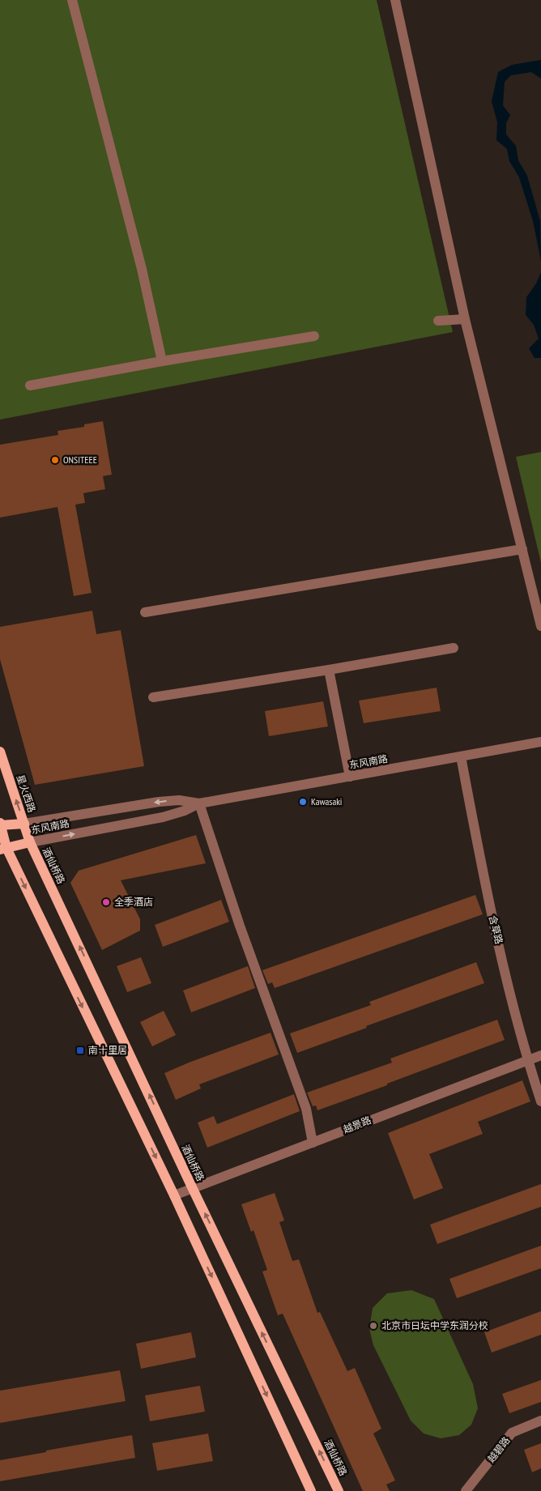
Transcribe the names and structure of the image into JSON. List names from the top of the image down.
{
  "streets": {
    "main road": ["东风南路", "星火西路", "酒仙桥路"],
    "street": ["含草路", "越景路", "越碧路"]
  },
  "crossings": [
    ["东风南路", "星火西路"],
    ["东风南路", "酒仙桥路"],
    ["东风南路", "含草路"],
    ["星火西路", "酒仙桥路"],
    ["酒仙桥路", "越景路"],
    ["含草路", "越景路"]
  ],
  "one_way": ["星火西路"],
  "places": {
    "other": [
      "ONSITEEE",
      "Kawasaki",
      "全季酒店",
      "北京市日坛中学东润分校"
    ],
    "transit": ["南十里居"]
  }
}
